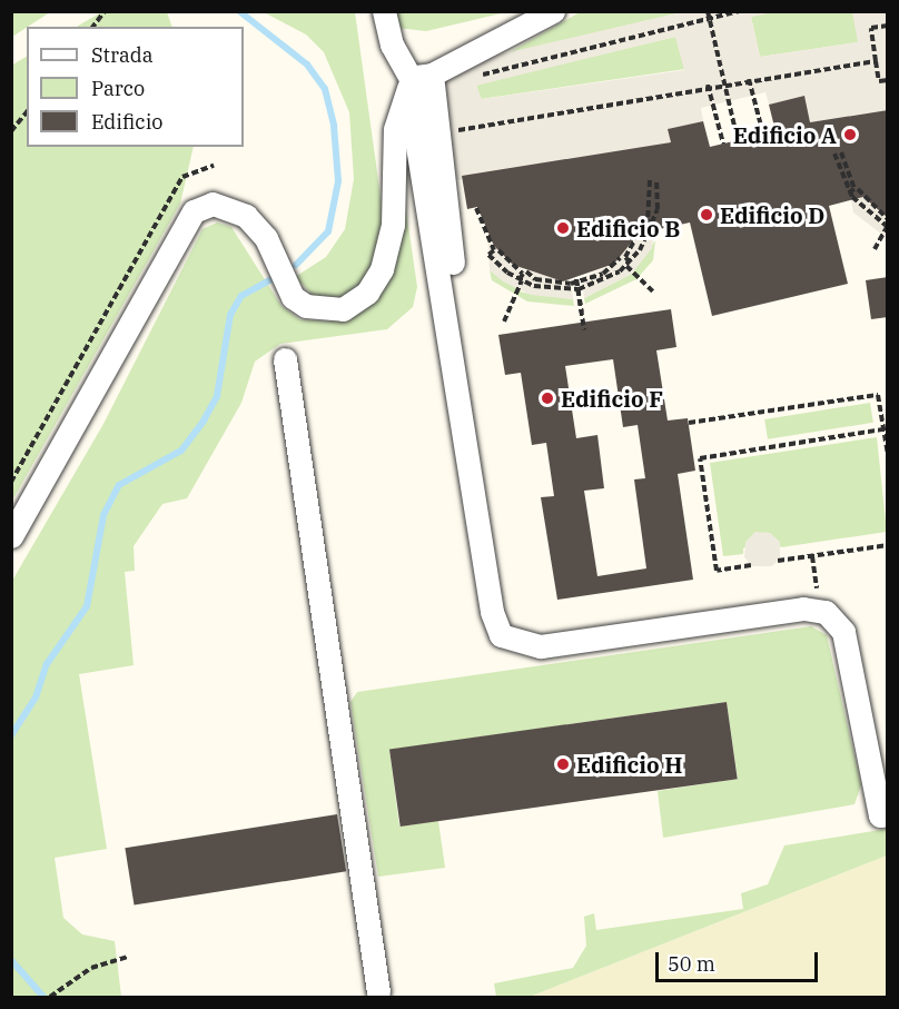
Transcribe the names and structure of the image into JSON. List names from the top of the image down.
{
  "places": [
    "Edificio A",
    "Edificio D",
    "Edificio B",
    "Edificio F",
    "Edificio H"
  ],
  "legend": ["Strada", "Parco", "Edificio"],
  "scale_bar": "50 m"
}
